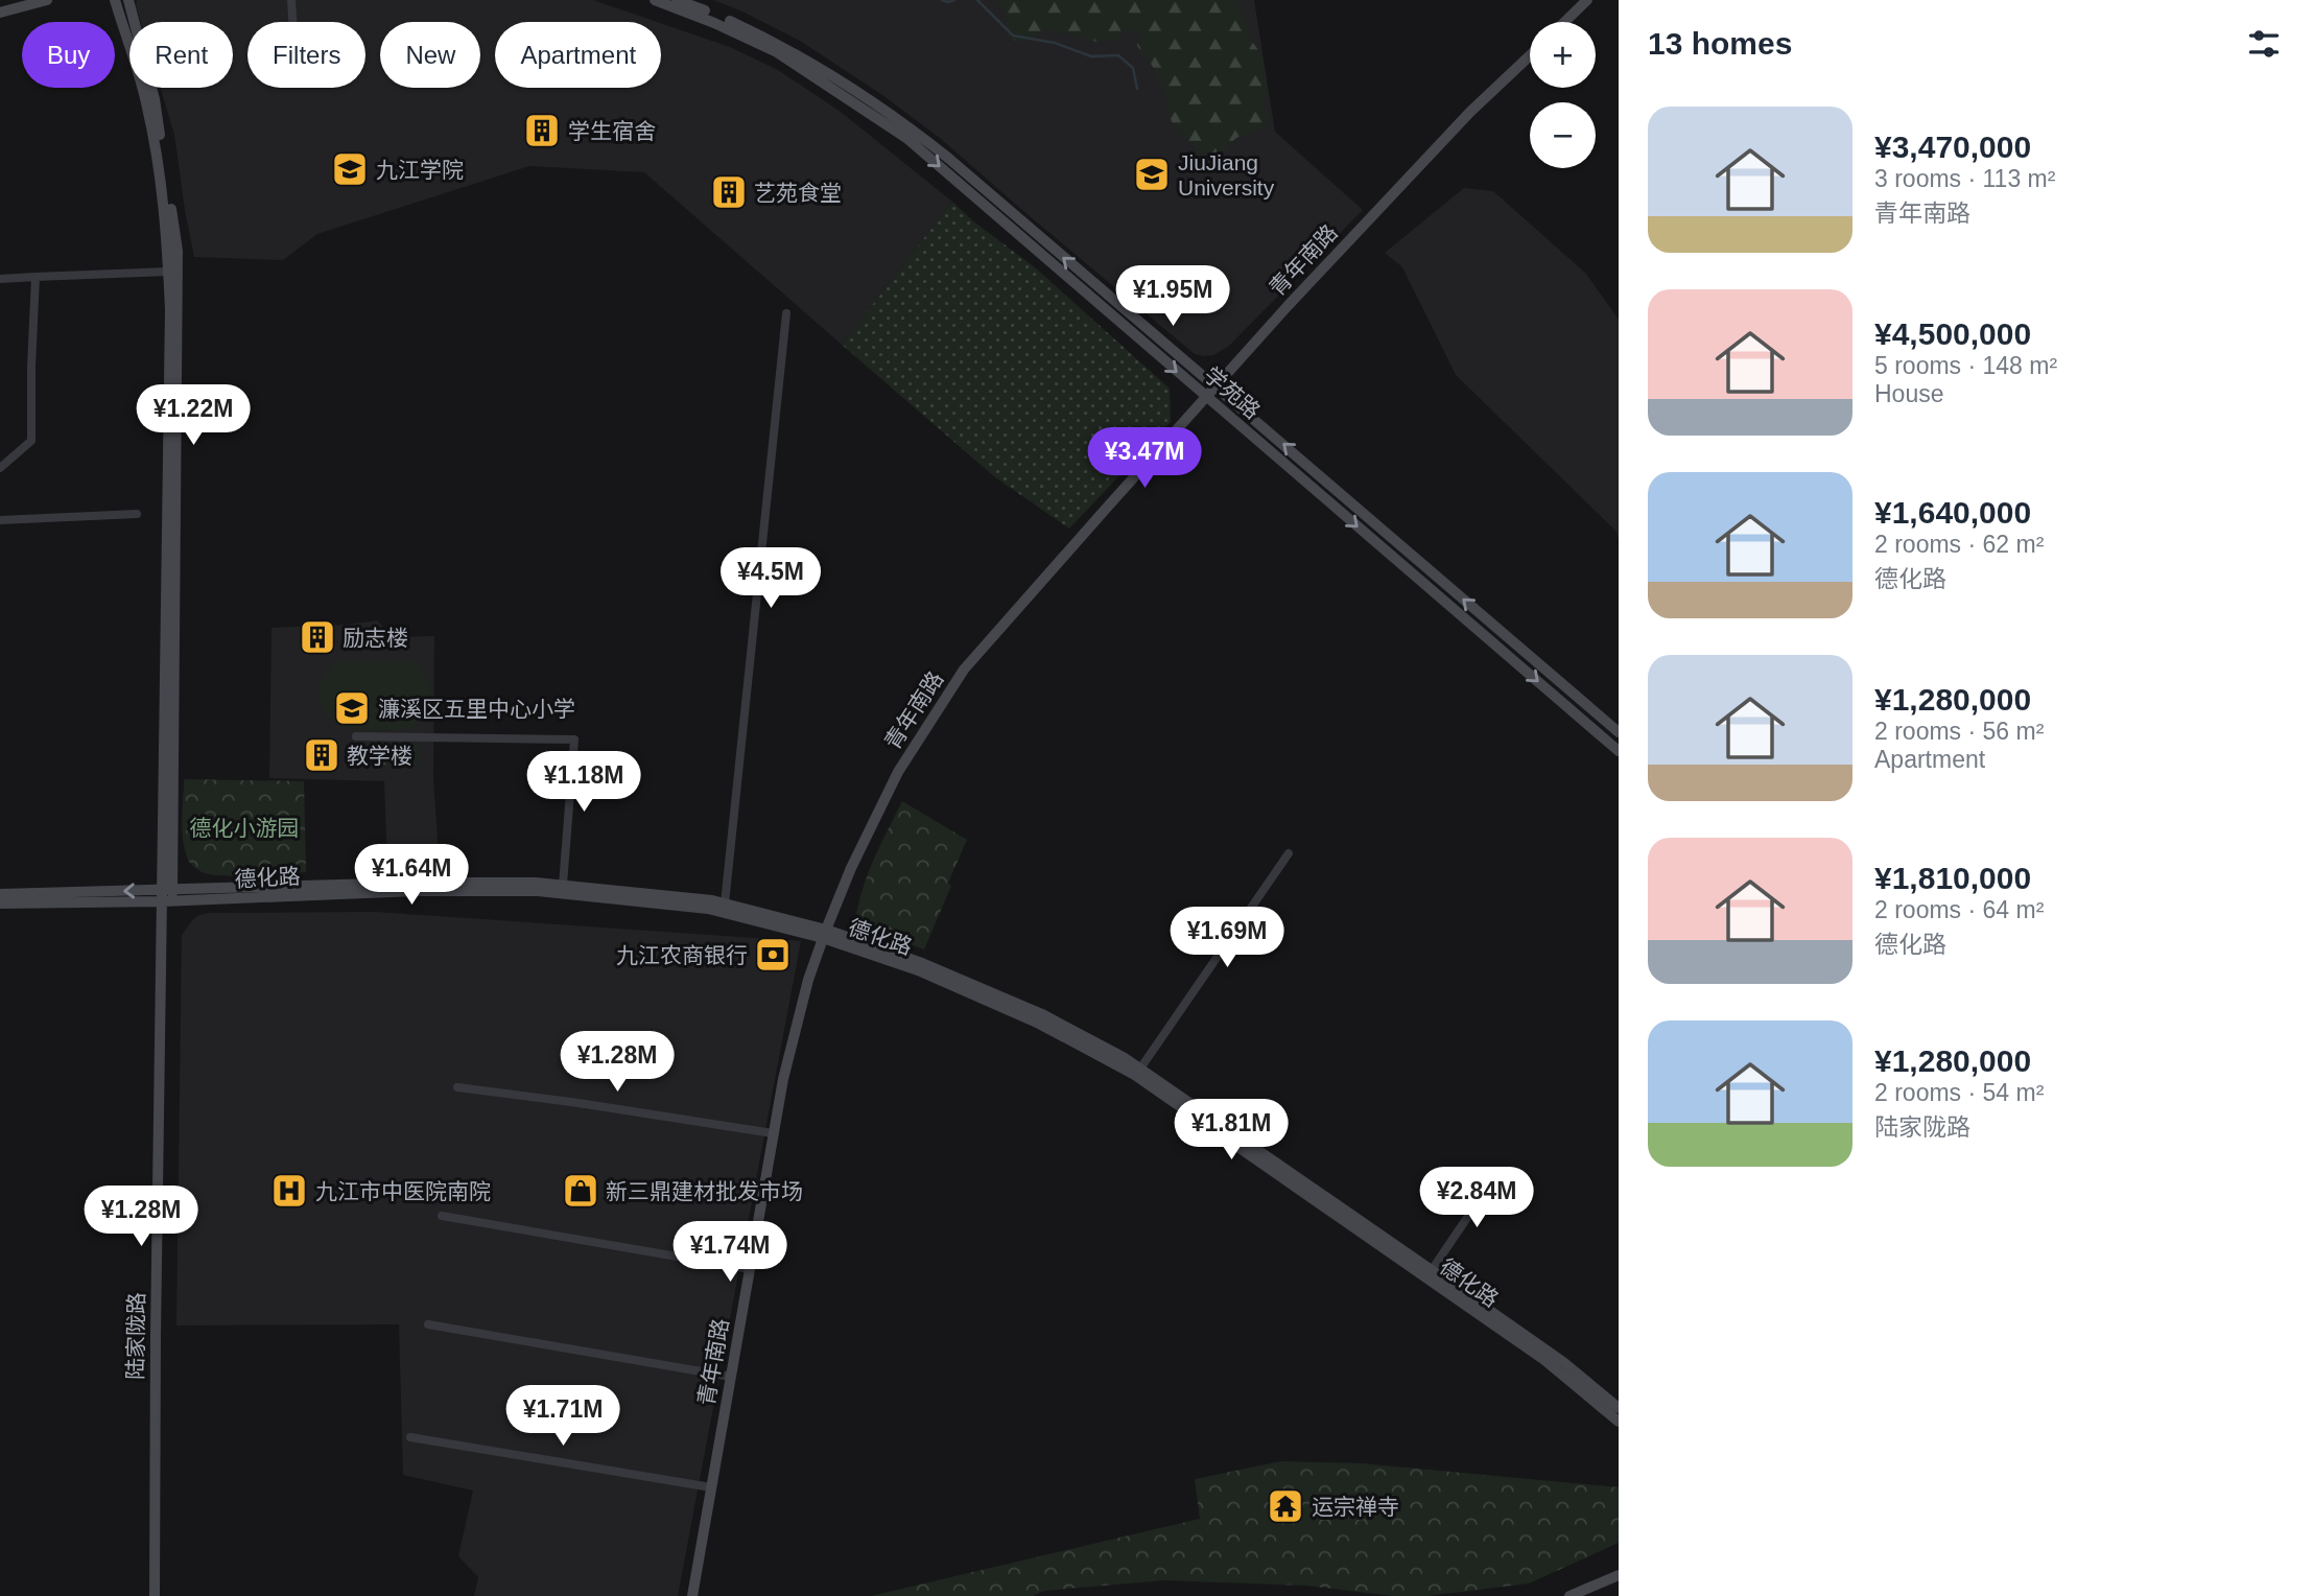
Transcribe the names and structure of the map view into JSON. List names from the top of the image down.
{
  "streets": {
    "main road": [
      "青年南路",
      "学苑路",
      "德化路",
      "陆家陇路"
    ]
  },
  "crossings": [
    ["青年南路", "学苑路"],
    ["青年南路", "德化路"],
    ["德化路", "陆家陇路"]
  ],
  "parks": ["德化小游园"],
  "places": {
    "building": [
      "学生宿舍",
      "艺苑食堂",
      "励志楼",
      "教学楼"
    ],
    "school or university": ["九江学院", "JiuJiang University", "濂溪区五里中心小学"],
    "bank": ["九江农商银行"],
    "hospital": ["九江市中医院南院"],
    "shop": ["新三鼎建材批发市场"],
    "temple": ["运宗禅寺"]
  },
  "page": {
    "heading": "13 homes",
    "map_buttons": ["+", "−"],
    "chip": [
      "Buy",
      "Rent",
      "Filters",
      "New",
      "Apartment"
    ],
    "list": [
      {
        "name": "¥3,470,000",
        "note": "3 rooms · 113 m² · 青年南路"
      },
      {
        "name": "¥4,500,000",
        "note": "5 rooms · 148 m² · House"
      },
      {
        "name": "¥1,640,000",
        "note": "2 rooms · 62 m² · 德化路"
      },
      {
        "name": "¥1,280,000",
        "note": "2 rooms · 56 m² · Apartment"
      },
      {
        "name": "¥1,810,000",
        "note": "2 rooms · 64 m² · 德化路"
      },
      {
        "name": "¥1,280,000",
        "note": "2 rooms · 54 m² · 陆家陇路"
      }
    ],
    "price": [
      "¥1.95M",
      "¥1.22M",
      "¥3.47M",
      "¥4.5M",
      "¥1.18M",
      "¥1.64M",
      "¥1.69M",
      "¥1.28M",
      "¥1.81M",
      "¥2.84M",
      "¥1.28M",
      "¥1.74M",
      "¥1.71M"
    ]
  }
}
